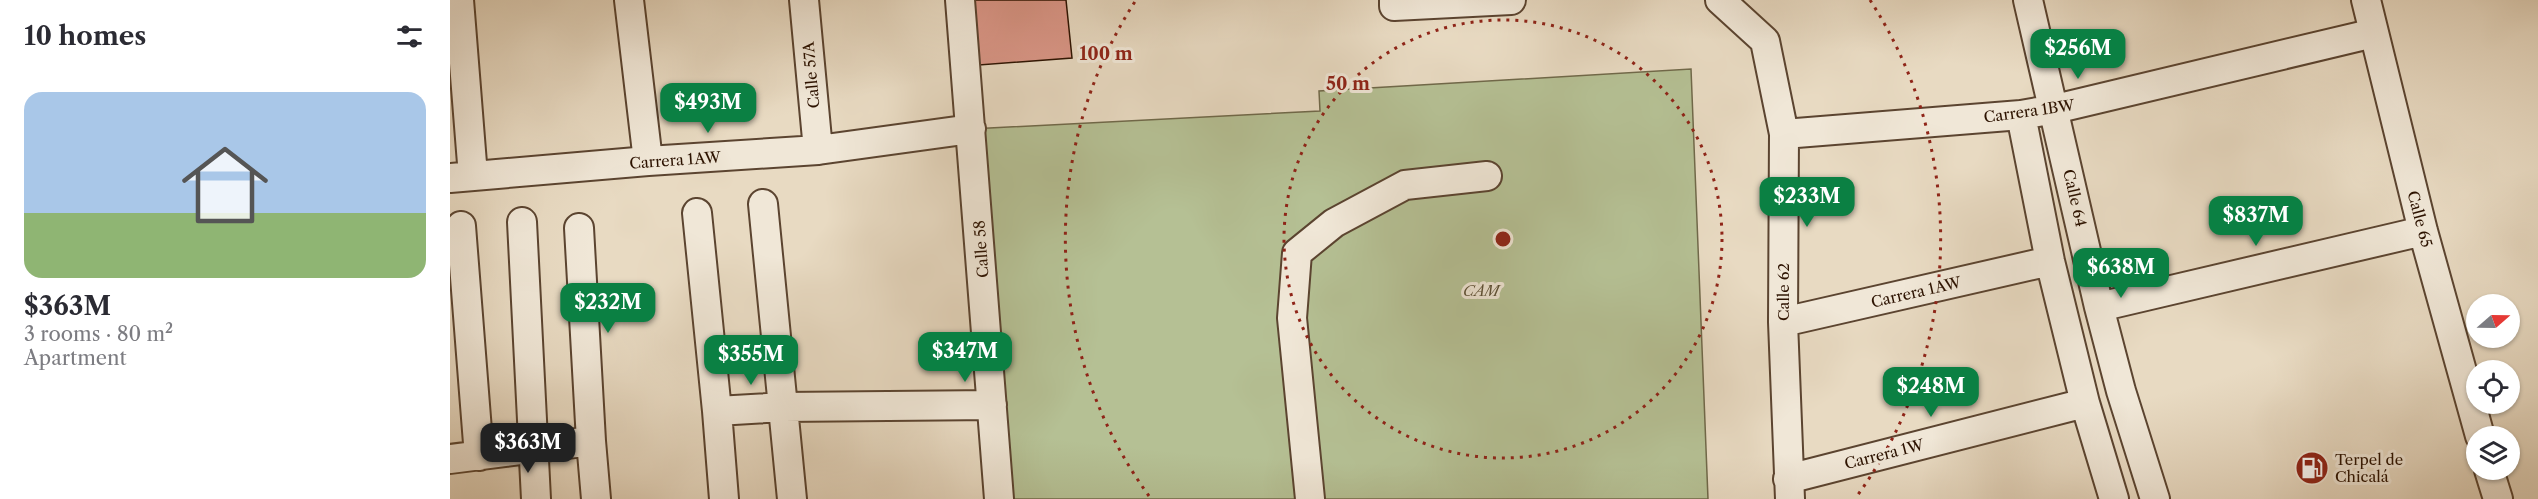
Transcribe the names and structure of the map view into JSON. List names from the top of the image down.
{
  "streets": {
    "street": [
      "Calle 57A",
      "Carrera 1BW",
      "Carrera 1AW",
      "Calle 64",
      "Calle 65",
      "Calle 58",
      "Calle 62",
      "Carrera 1W"
    ]
  },
  "crossings": [
    ["Calle 57A", "Carrera 1AW"],
    ["Carrera 1BW", "Calle 64"],
    ["Carrera 1BW", "Calle 65"],
    ["Carrera 1BW", "Calle 62"],
    ["Carrera 1AW", "Calle 58"],
    ["Carrera 1AW", "Calle 62"],
    ["Calle 62", "Carrera 1W"]
  ],
  "parks": ["CAM"],
  "places": {
    "fuel station": ["Terpel de Chicalá"]
  },
  "north": "right",
  "page": {
    "heading": "10 homes",
    "price": [
      "$256M",
      "$493M",
      "$233M",
      "$837M",
      "$638M",
      "$232M",
      "$347M",
      "$355M",
      "$248M",
      "$363M"
    ],
    "list": [
      {
        "name": "$363M",
        "note": "3 rooms · 80 m² · Apartment"
      }
    ]
  },
  "rings": ["100 m", "50 m"]
}
